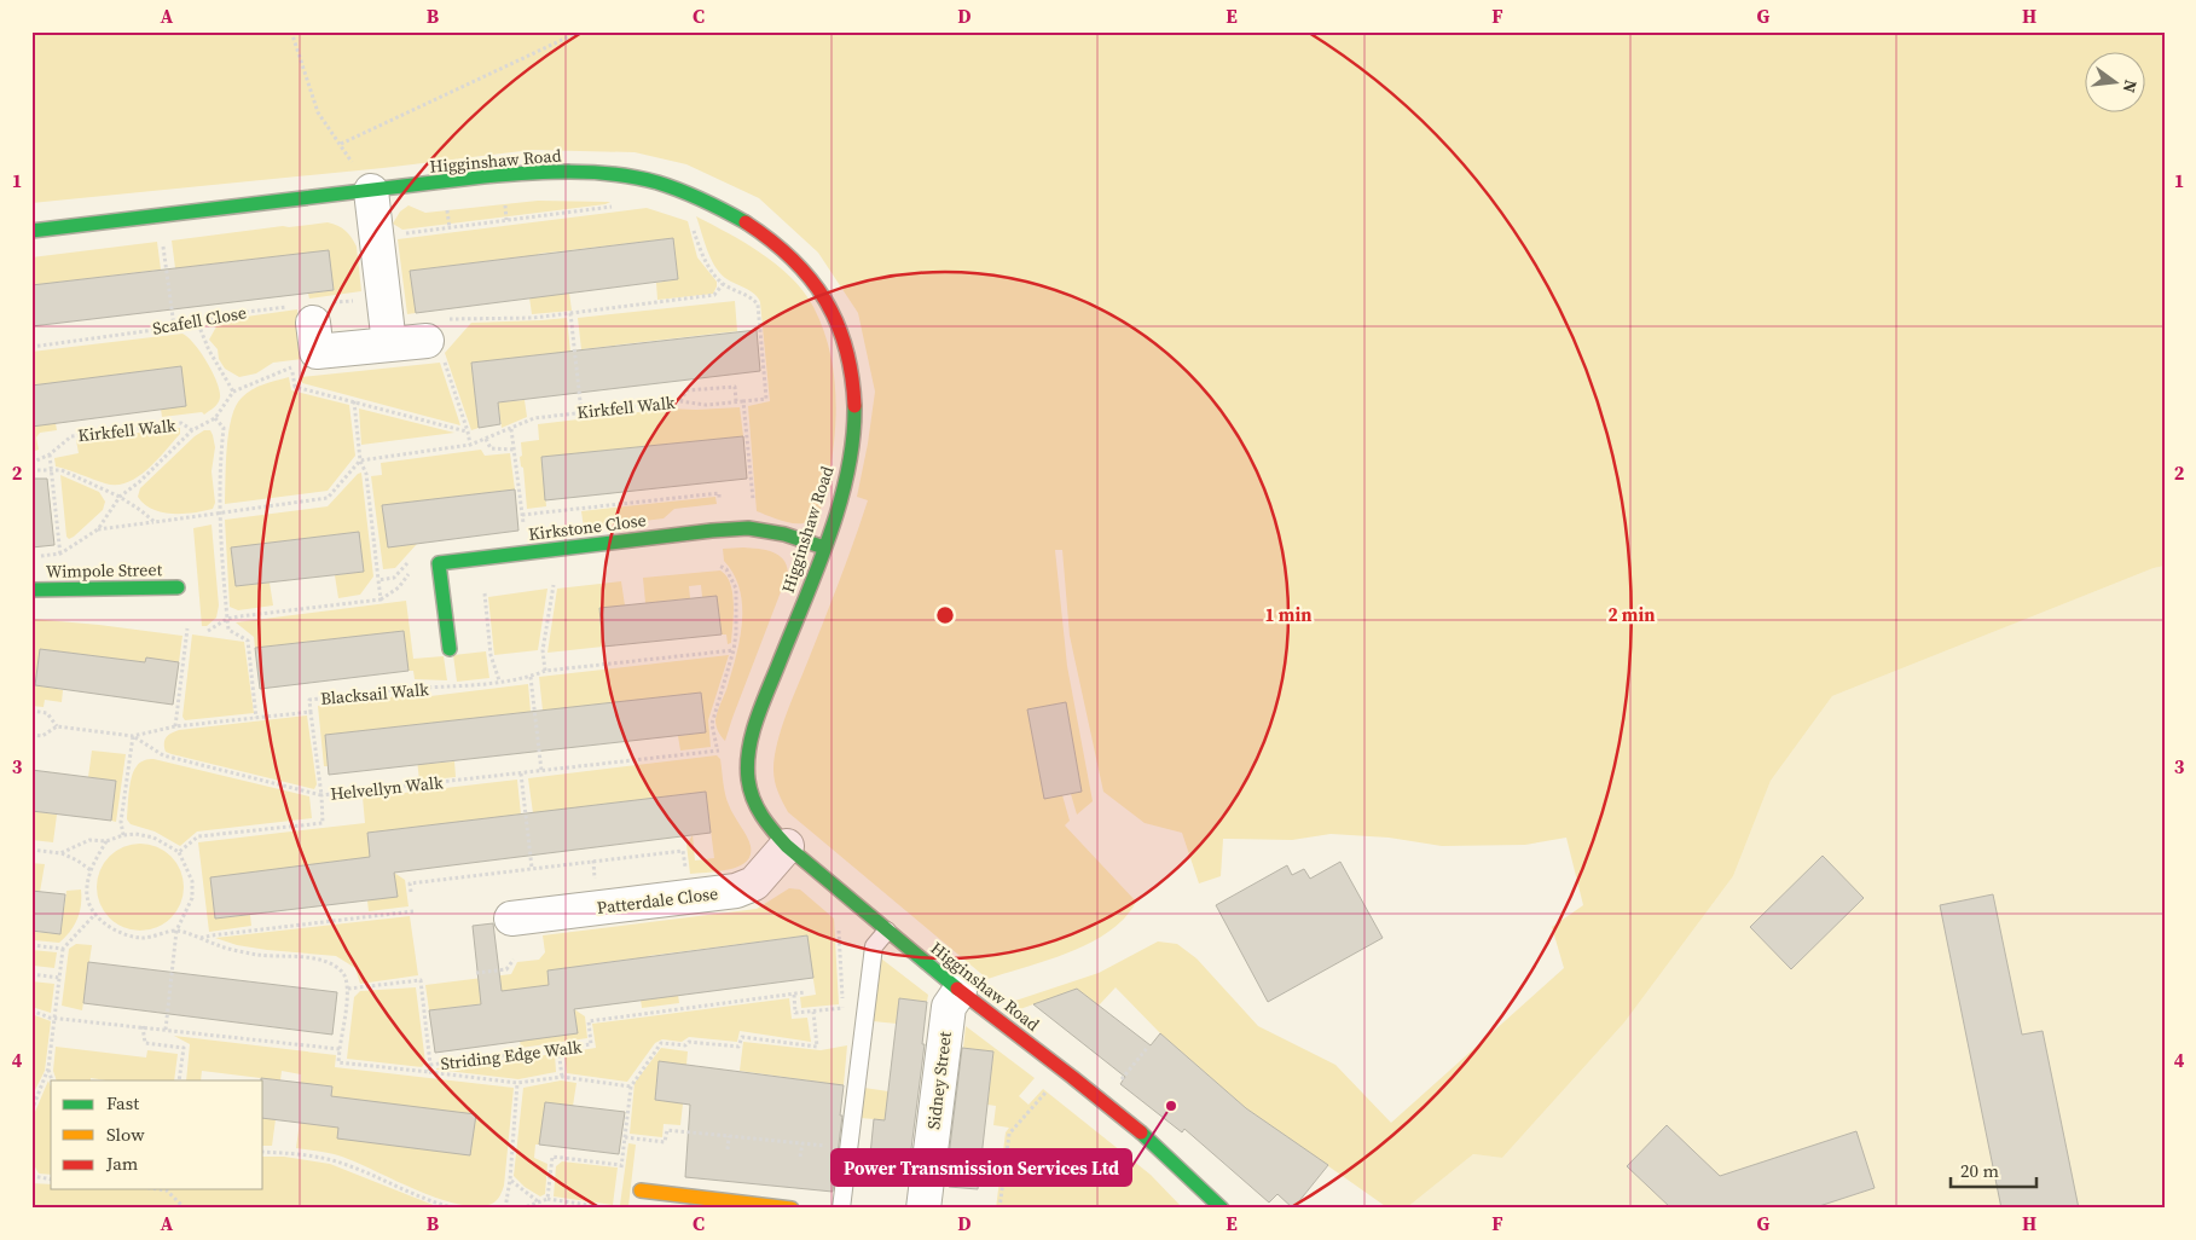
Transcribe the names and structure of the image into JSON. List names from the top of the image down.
{
  "streets": {
    "street": [
      "Higginshaw Road",
      "Kirkstone Close",
      "Wimpole Street",
      "Patterdale Close",
      "Sidney Street"
    ],
    "path": [
      "Scafell Close",
      "Kirkfell Walk",
      "Blacksail Walk",
      "Helvellyn Walk",
      "Striding Edge Walk"
    ]
  },
  "crossings": [
    ["Higginshaw Road", "Kirkstone Close"],
    ["Higginshaw Road", "Helvellyn Walk"],
    ["Higginshaw Road", "Patterdale Close"],
    ["Higginshaw Road", "Sidney Street"]
  ],
  "places": ["Power Transmission Services Ltd"],
  "legend": ["Fast", "Slow", "Jam"],
  "scale_bar": "20 m",
  "north": "right",
  "grid": {
    "columns": [
      "A",
      "B",
      "C",
      "D",
      "E",
      "F",
      "G",
      "H"
    ],
    "rows": [
      "1",
      "2",
      "3",
      "4"
    ]
  },
  "rings": ["1 min", "2 min"]
}
